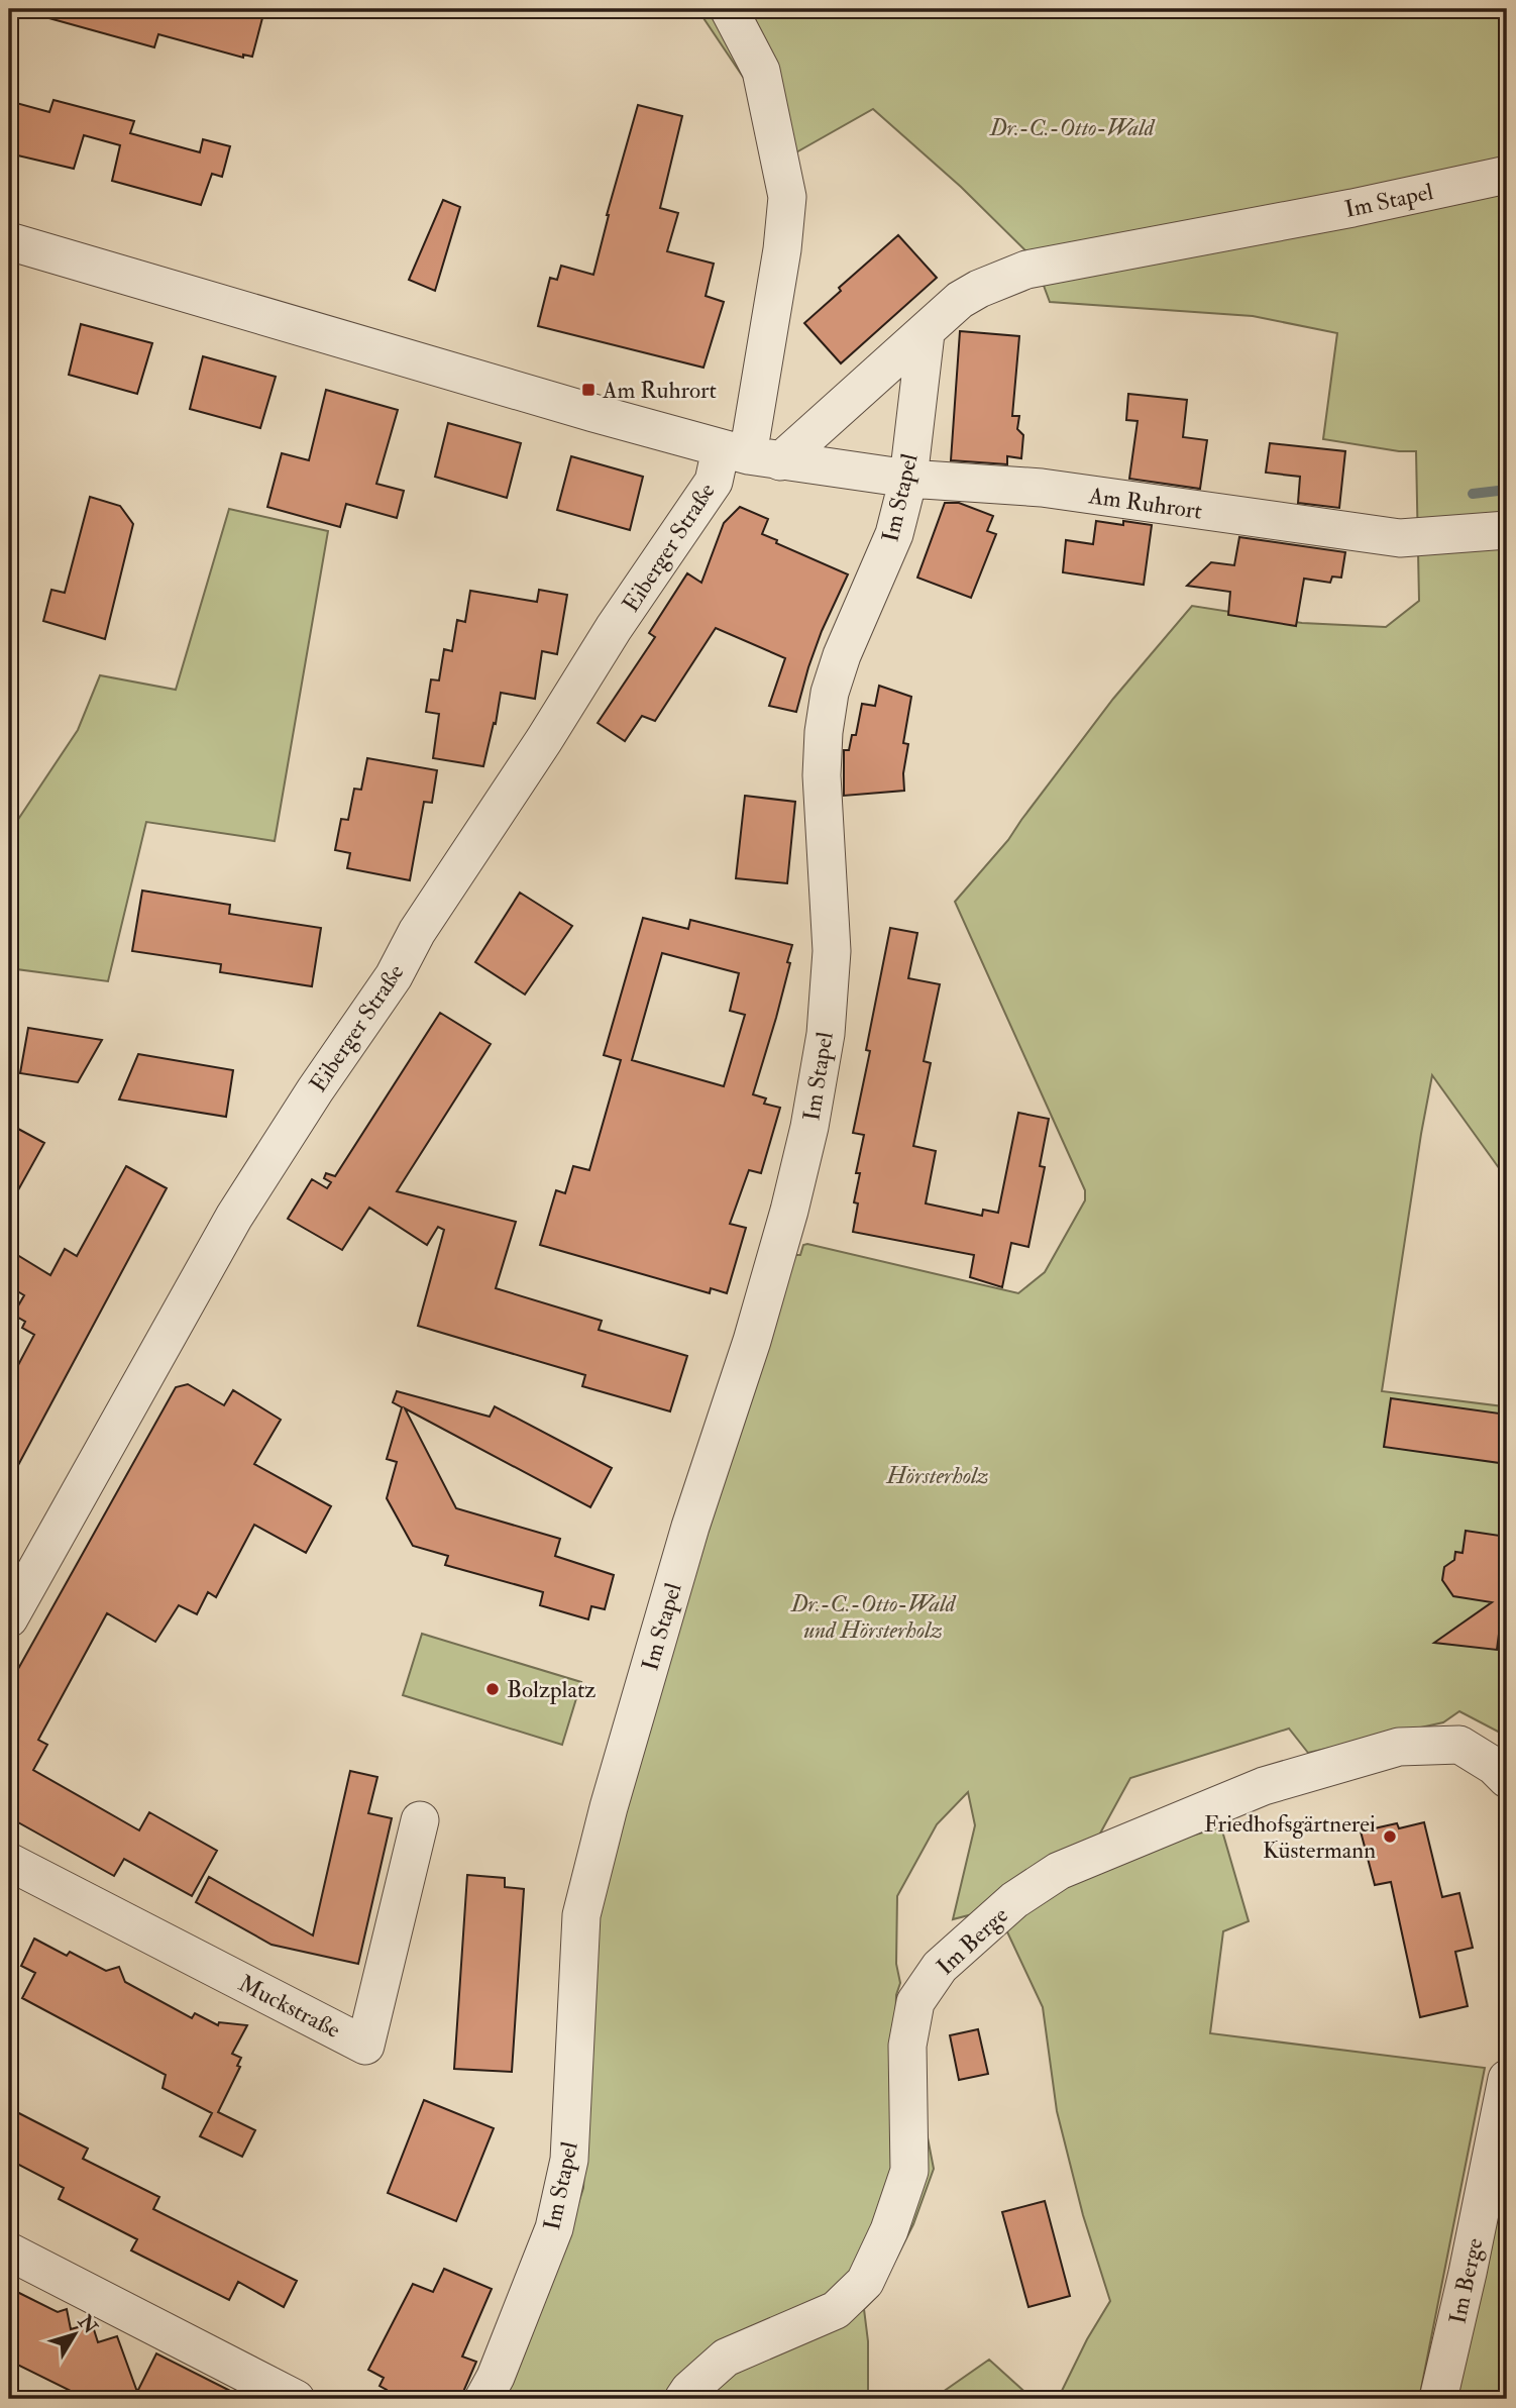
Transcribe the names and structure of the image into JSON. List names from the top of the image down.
{
  "streets": {
    "street": [
      "Im Stapel",
      "Am Ruhrort",
      "Eiberger Straße",
      "Im Berge",
      "Muckstraße"
    ]
  },
  "crossings": [
    ["Im Stapel", "Am Ruhrort"],
    ["Am Ruhrort", "Eiberger Straße"]
  ],
  "parks": ["Dr.-C.-Otto-Wald", "Hörsterholz", "Dr.-C.-Otto-Wald und Hörsterholz"],
  "places": {
    "transit": ["Am Ruhrort"],
    "other": ["Bolzplatz", "Friedhofsgärtnerei Küstermann"]
  },
  "north": "top right"
}
